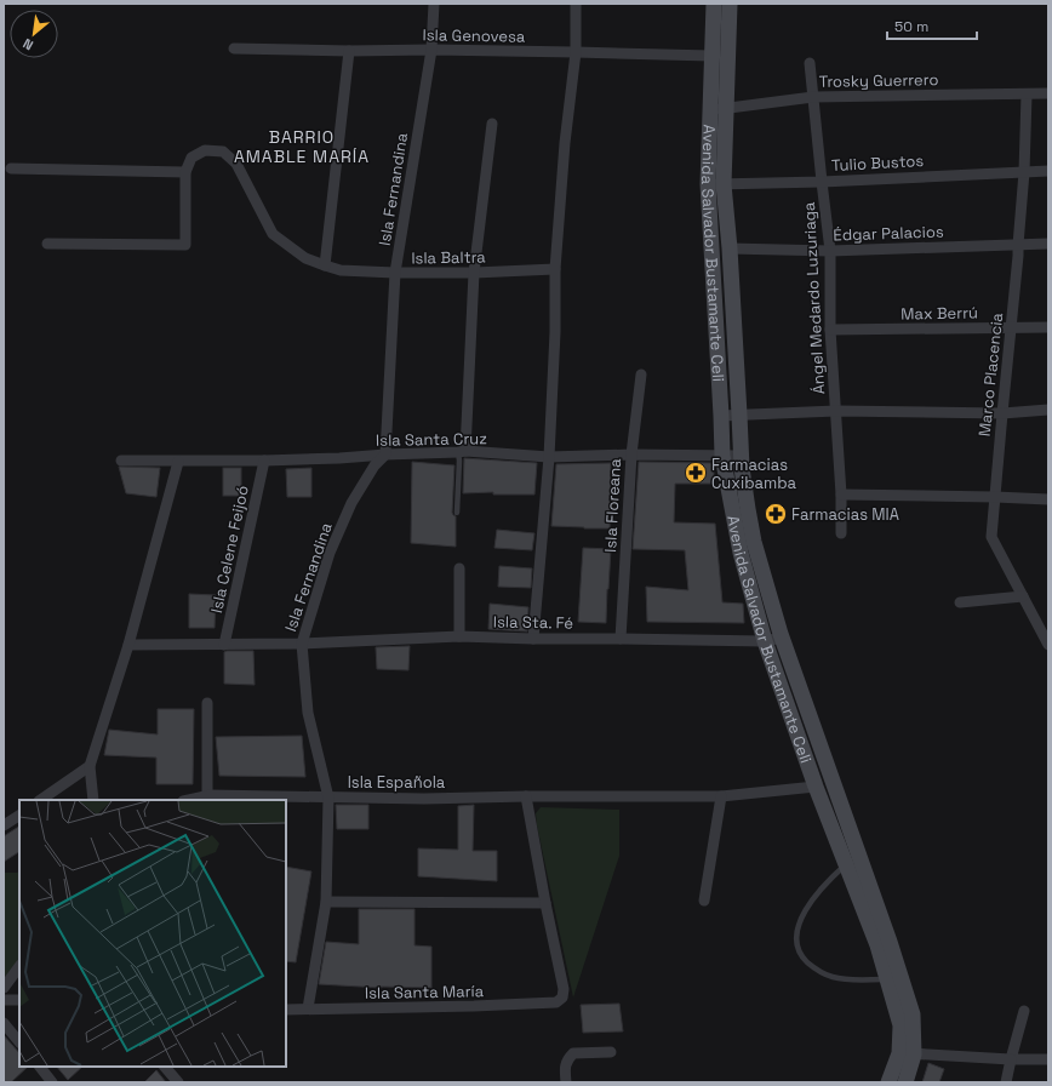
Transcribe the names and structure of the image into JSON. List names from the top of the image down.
{
  "streets": {
    "main road": ["Avenida Salvador Bustamante Celi"],
    "street": [
      "Isla Genovesa",
      "Trosky Guerrero",
      "Tulio Bustos",
      "Isla Fernandina",
      "Édgar Palacios",
      "Isla Baltra",
      "Ángel Medardo Luzuriaga",
      "Max Berrú",
      "Marco Placencia",
      "Isla Santa Cruz",
      "Isla Floreana",
      "Isla Celene Feijoó",
      "Isla Sta. Fé",
      "Isla Española",
      "Isla Santa María"
    ]
  },
  "crossings": [
    ["Isla Genovesa", "Isla Fernandina"],
    ["Isla Genovesa", "Avenida Salvador Bustamante Celi"],
    ["Trosky Guerrero", "Avenida Salvador Bustamante Celi"],
    ["Trosky Guerrero", "Ángel Medardo Luzuriaga"],
    ["Trosky Guerrero", "Marco Placencia"],
    ["Tulio Bustos", "Avenida Salvador Bustamante Celi"],
    ["Tulio Bustos", "Ángel Medardo Luzuriaga"],
    ["Tulio Bustos", "Marco Placencia"],
    ["Isla Fernandina", "Isla Baltra"],
    ["Isla Fernandina", "Isla Santa Cruz"],
    ["Isla Fernandina", "Isla Sta. Fé"],
    ["Isla Fernandina", "Isla Española"],
    ["Isla Fernandina", "Isla Santa María"],
    ["Édgar Palacios", "Avenida Salvador Bustamante Celi"],
    ["Édgar Palacios", "Ángel Medardo Luzuriaga"],
    ["Édgar Palacios", "Marco Placencia"],
    ["Avenida Salvador Bustamante Celi", "Isla Santa Cruz"],
    ["Avenida Salvador Bustamante Celi", "Isla Sta. Fé"],
    ["Avenida Salvador Bustamante Celi", "Isla Española"],
    ["Ángel Medardo Luzuriaga", "Max Berrú"],
    ["Max Berrú", "Marco Placencia"],
    ["Isla Santa Cruz", "Isla Floreana"],
    ["Isla Santa Cruz", "Isla Celene Feijoó"],
    ["Isla Floreana", "Isla Sta. Fé"],
    ["Isla Celene Feijoó", "Isla Sta. Fé"]
  ],
  "districts": ["BARRIO AMABLE MARÍA"],
  "places": {
    "pharmacy": ["Farmacias Cuxibamba", "Farmacias MIA"]
  },
  "scale_bar": "50 m",
  "north": "bottom left"
}
